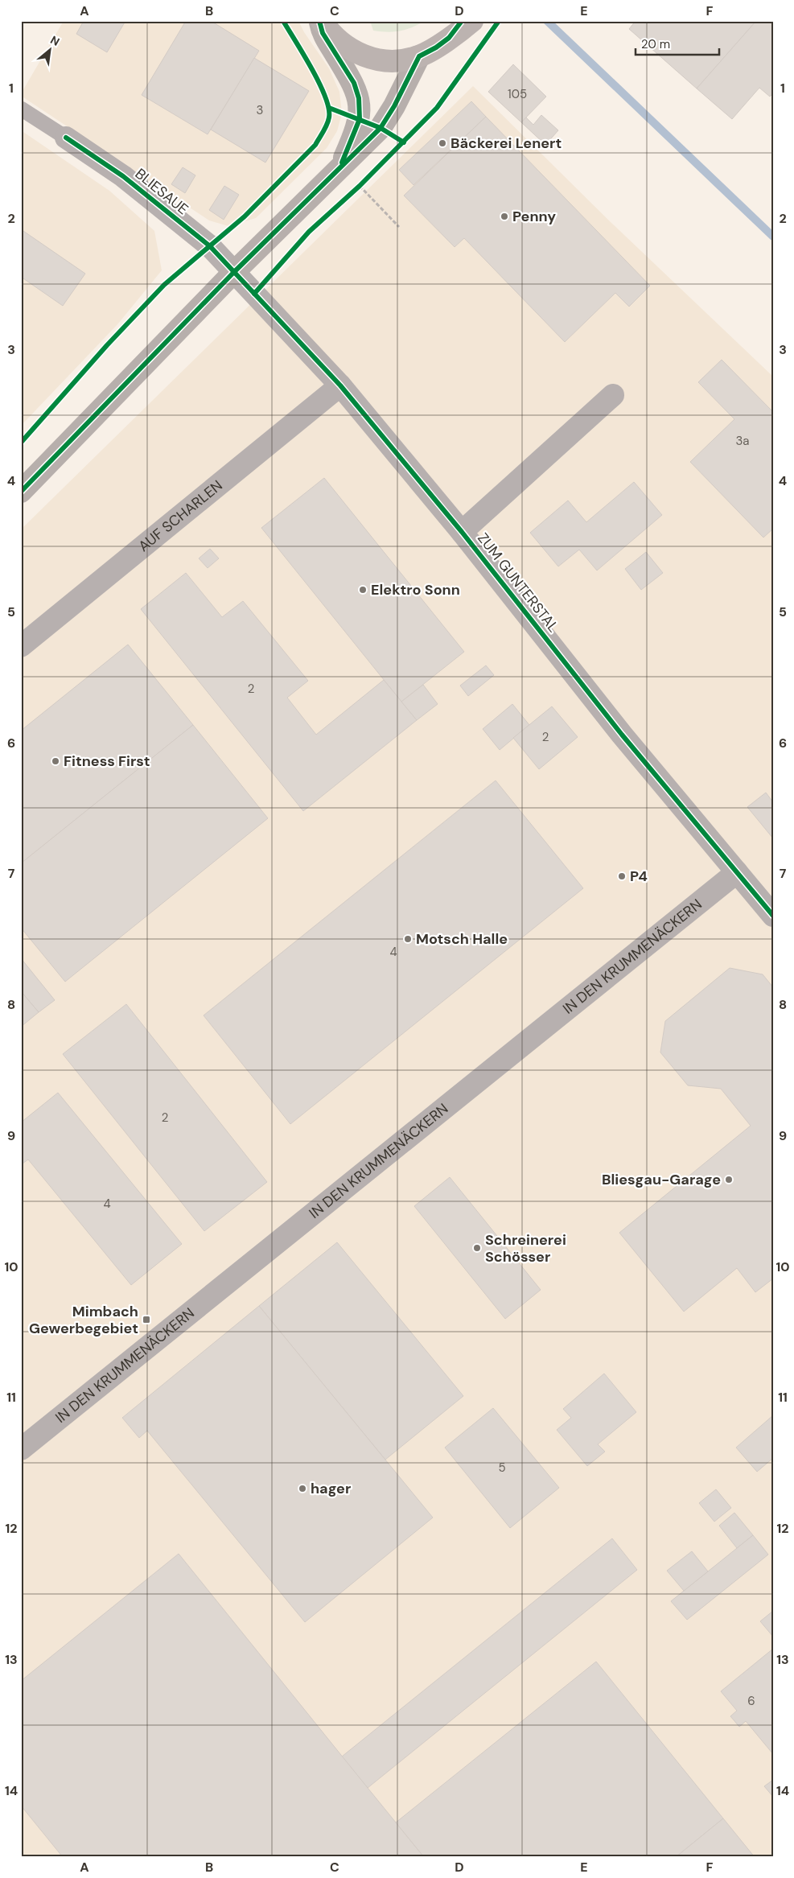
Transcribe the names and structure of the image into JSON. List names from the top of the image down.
{
  "streets": {
    "street": [
      "BLIESAUE",
      "AUF SCHARLEN",
      "ZUM GUNTERSTAL",
      "IN DEN KRUMMENÄCKERN"
    ]
  },
  "crossings": [
    ["BLIESAUE", "ZUM GUNTERSTAL"],
    ["AUF SCHARLEN", "ZUM GUNTERSTAL"],
    ["ZUM GUNTERSTAL", "IN DEN KRUMMENÄCKERN"]
  ],
  "places": {
    "other": [
      "Bäckerei Lenert",
      "Penny",
      "Elektro Sonn",
      "Fitness First",
      "P4",
      "Motsch Halle",
      "Bliesgau-Garage",
      "Schreinerei Schösser",
      "hager"
    ],
    "transit": ["Mimbach Gewerbegebiet"]
  },
  "house_numbers": [
    "105",
    "3",
    "3a",
    "2",
    "2",
    "4",
    "2",
    "4",
    "5",
    "6"
  ],
  "scale_bar": "20 m",
  "north": "top right",
  "grid": {
    "columns": [
      "A",
      "B",
      "C",
      "D",
      "E",
      "F"
    ],
    "rows": [
      "1",
      "2",
      "3",
      "4",
      "5",
      "6",
      "7",
      "8",
      "9",
      "10",
      "11",
      "12",
      "13",
      "14"
    ]
  }
}
